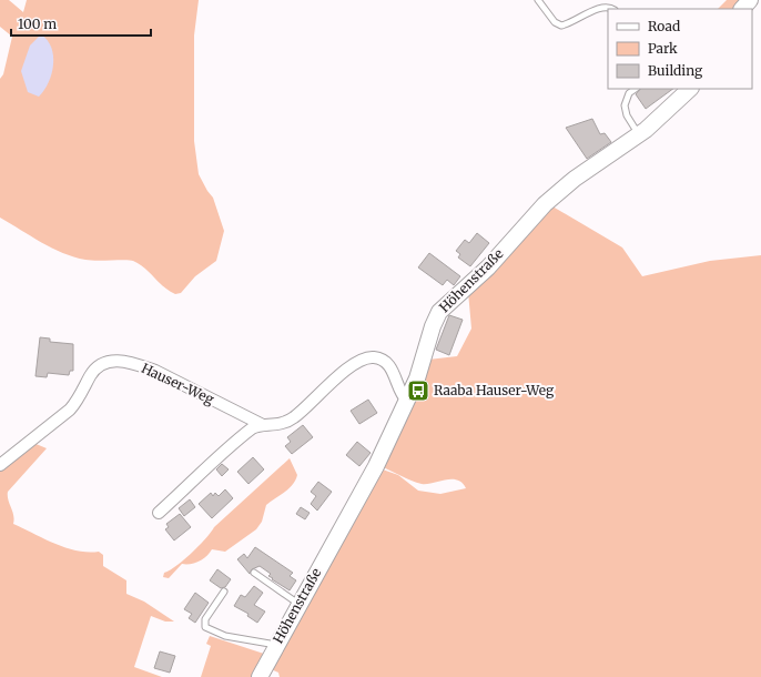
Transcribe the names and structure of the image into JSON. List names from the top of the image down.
{
  "streets": {
    "street": ["Höhenstraße", "Hauser-Weg"]
  },
  "places": {
    "bus stop": ["Raaba Hauser-Weg"]
  },
  "legend": ["Road", "Park", "Building"],
  "scale_bar": "100 m"
}
